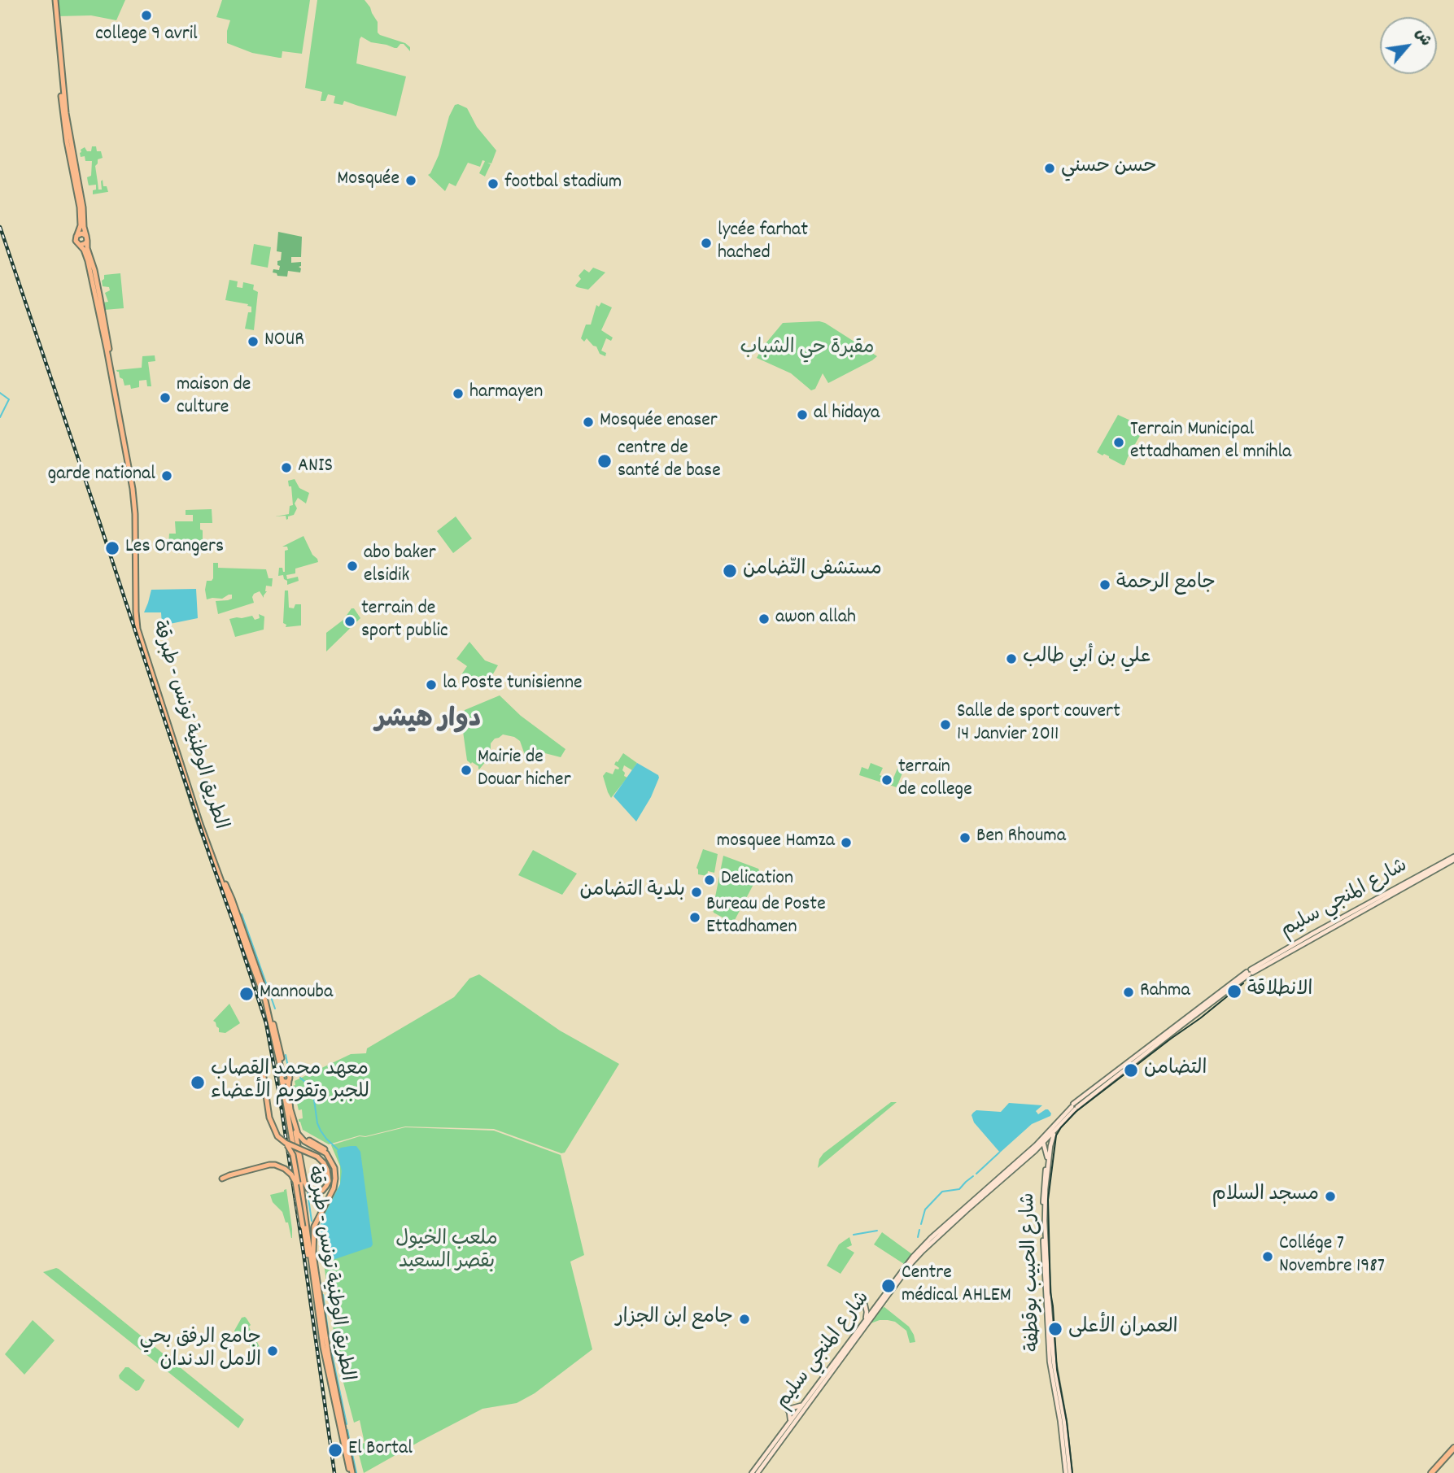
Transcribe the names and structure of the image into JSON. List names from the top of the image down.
{
  "streets": {
    "main road": ["الطريق الوطنية تونس - طبرقة", "شارع المنجي سليم", "شارع الحبيب بوقطفة"]
  },
  "crossings": [
    ["شارع المنجي سليم", "شارع الحبيب بوقطفة"]
  ],
  "districts": ["دوار هيشر"],
  "parks": ["مقبرة حي الشباب", "ملعب الخيول بقصر السعيد"],
  "places": [
    "college 9 avril",
    "حسن حسني",
    "Mosquée",
    "footbal stadium",
    "lycée farhat hached",
    "NOUR",
    "harmayen",
    "maison de culture",
    "al hidaya",
    "Mosquée enaser",
    "Terrain Municipal ettadhamen el mnihla",
    "centre de santé de base",
    "ANIS",
    "garde national",
    "Les Orangers",
    "abo baker elsidik",
    "مستشفى التّضامن",
    "جامع الرحمة",
    "awon allah",
    "terrain de sport public",
    "علي بن أبي طالب",
    "la Poste tunisienne",
    "Salle de sport couvert 14 Janvier 2011",
    "Mairie de Douar hicher",
    "terrain de college",
    "Ben Rhouma",
    "mosquee Hamza",
    "Delication",
    "بلدية التضامن",
    "Bureau de Poste Ettadhamen",
    "الانطلاقة",
    "Rahma",
    "Mannouba",
    "التضامن",
    "معهد محمد القصاب للجبر وتقويم الأعضاء",
    "مسجد السلام",
    "Collége 7 Novembre 1987",
    "Centre médical AHLEM",
    "جامع ابن الجزار",
    "العمران الأعلى",
    "جامع الرفق بحي الامل الدندان",
    "El Bortal"
  ],
  "north": "top right"
}
